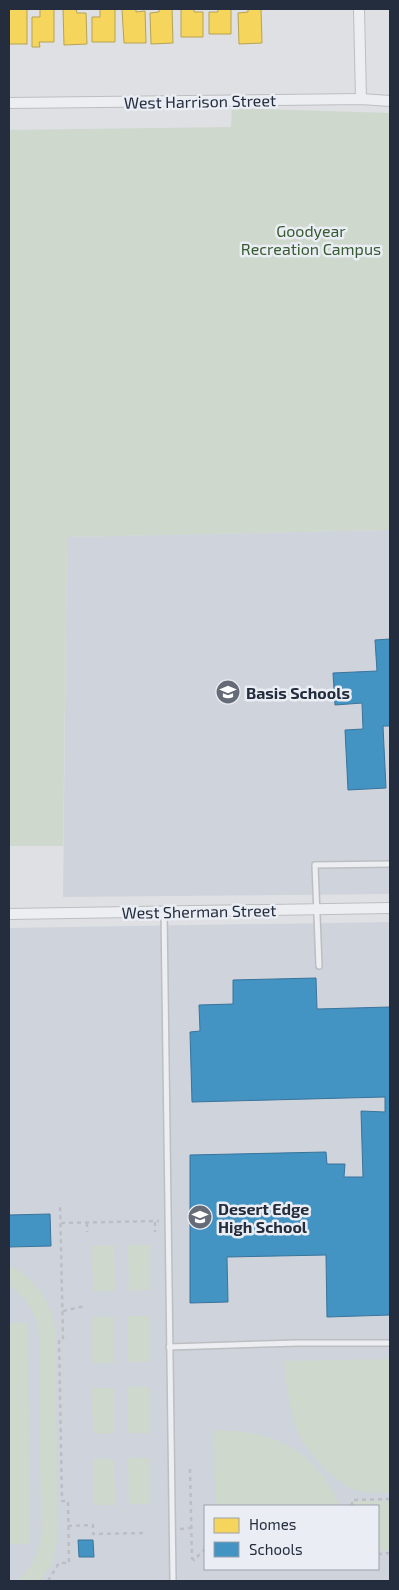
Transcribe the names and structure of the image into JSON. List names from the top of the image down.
{
  "streets": {
    "street": ["West Harrison Street", "West Sherman Street"]
  },
  "parks": ["Goodyear Recreation Campus"],
  "places": {
    "school or university": ["Basis Schools", "Desert Edge High School"]
  },
  "legend": ["Homes", "Schools"]
}
